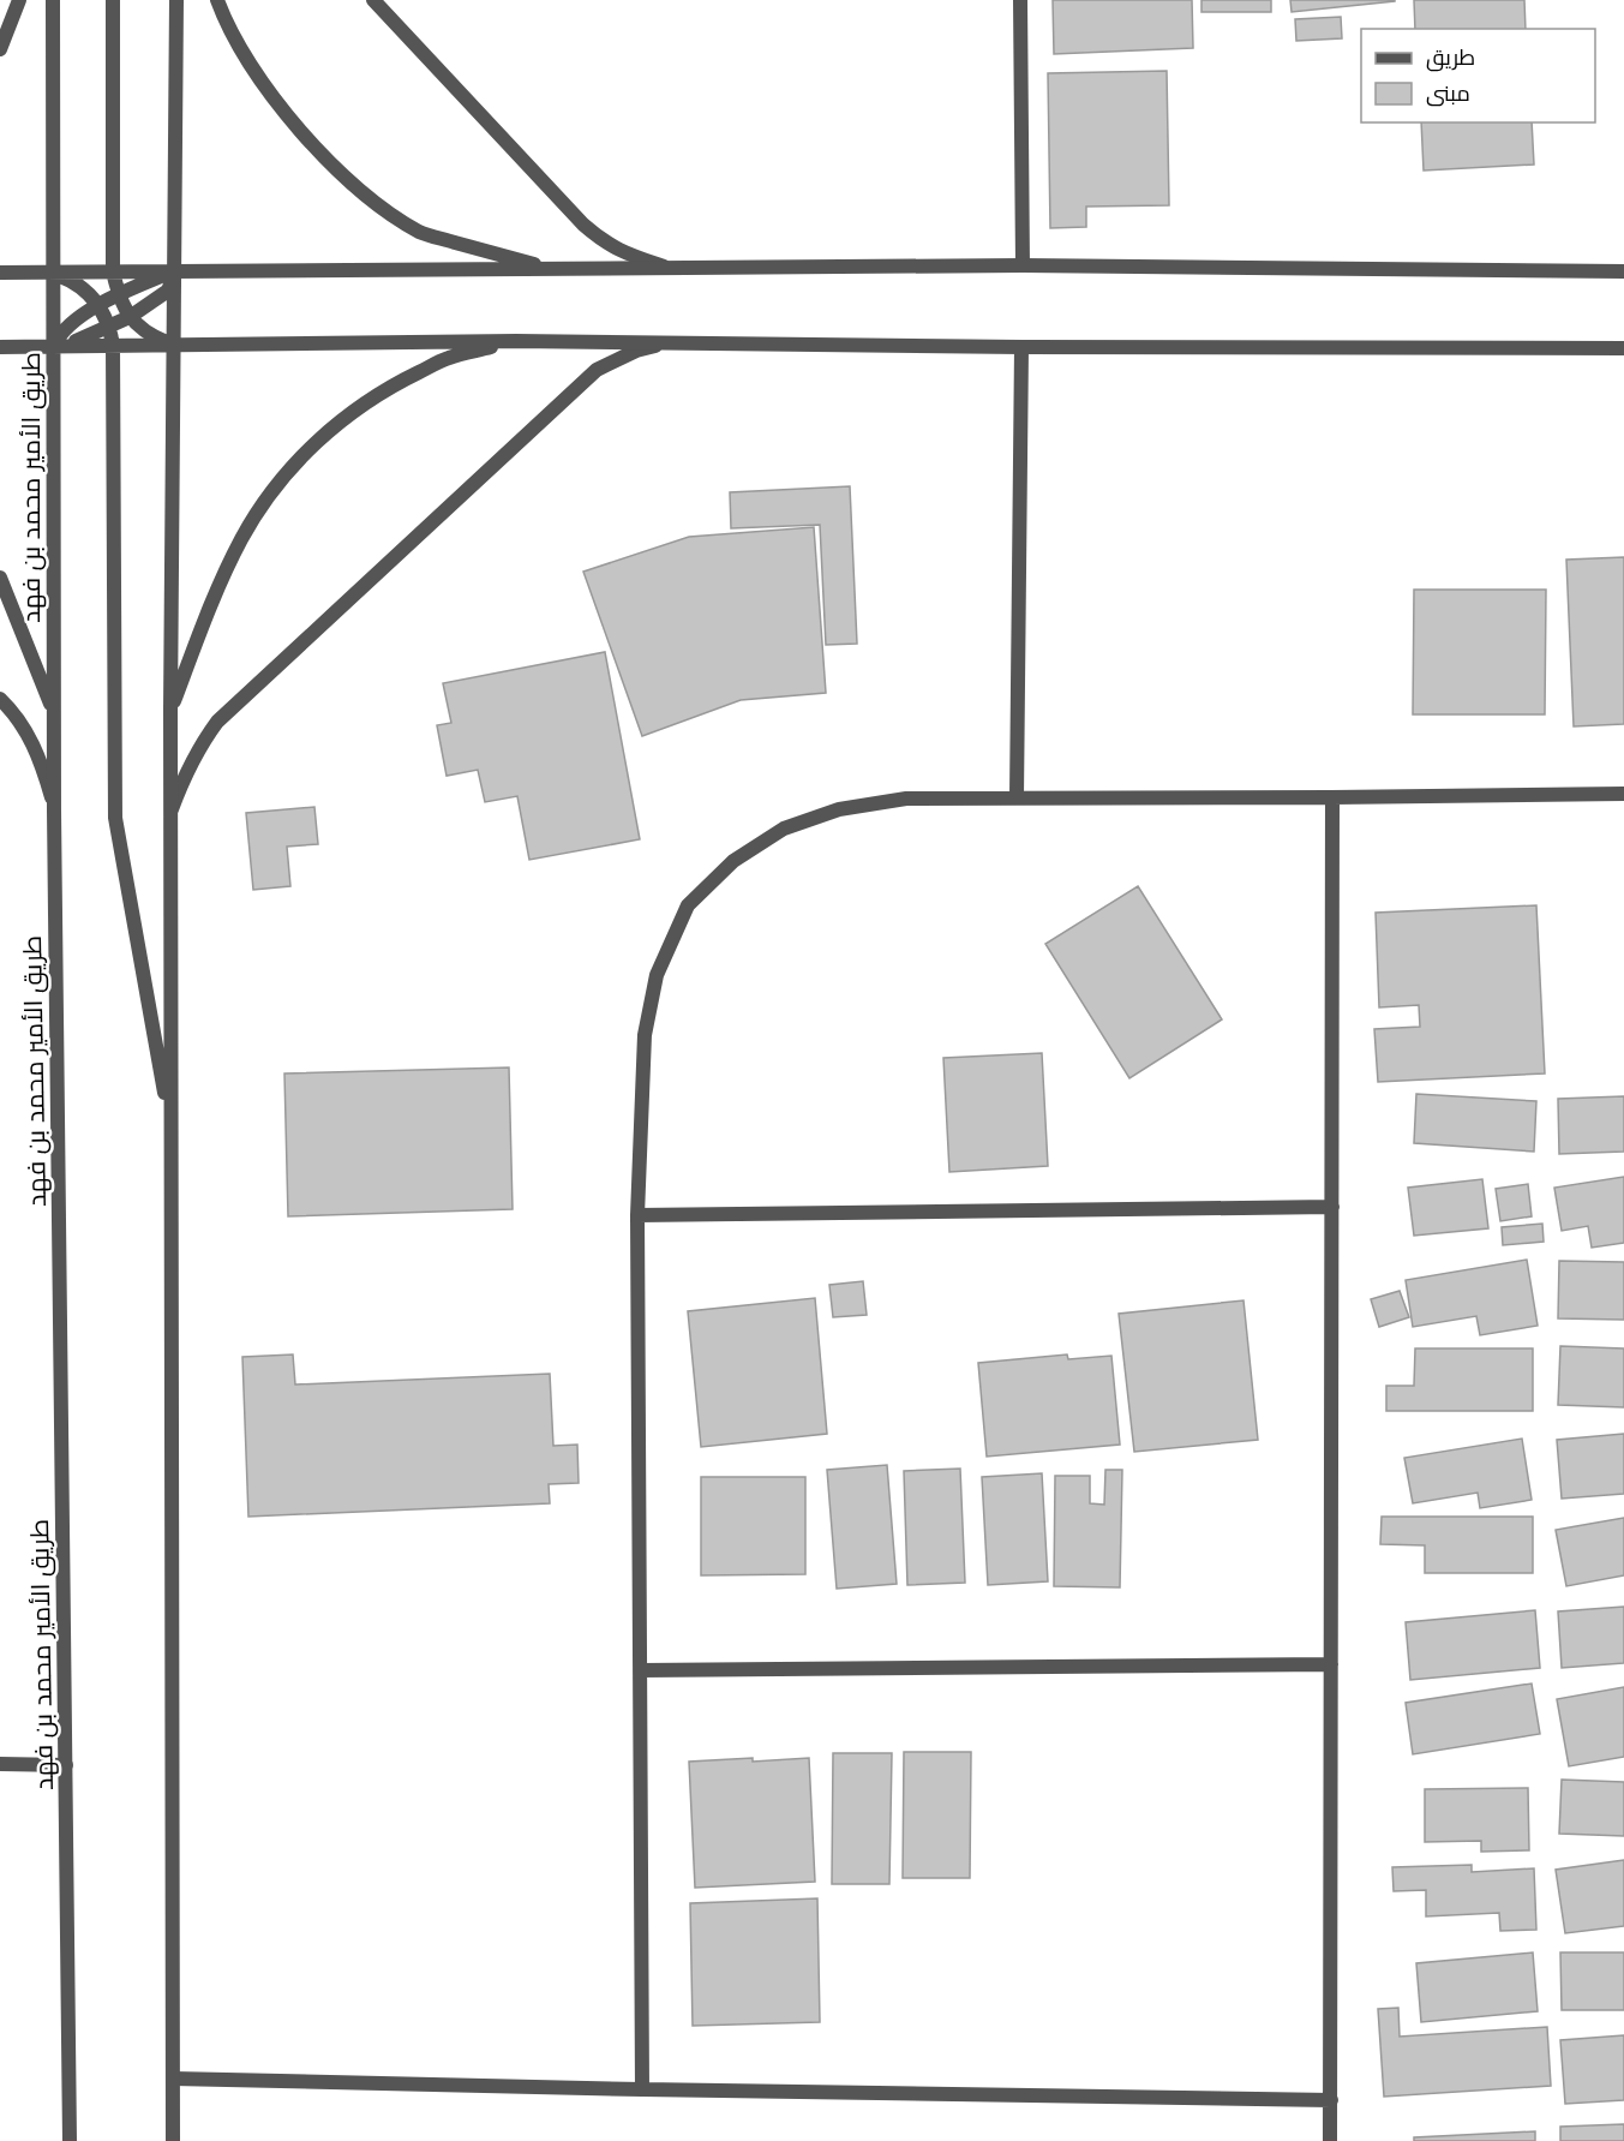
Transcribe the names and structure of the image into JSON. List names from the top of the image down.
{
  "streets": {
    "street": ["طريق الأمير محمد بن فهد"]
  },
  "legend": ["طريق", "مبنى"]
}
